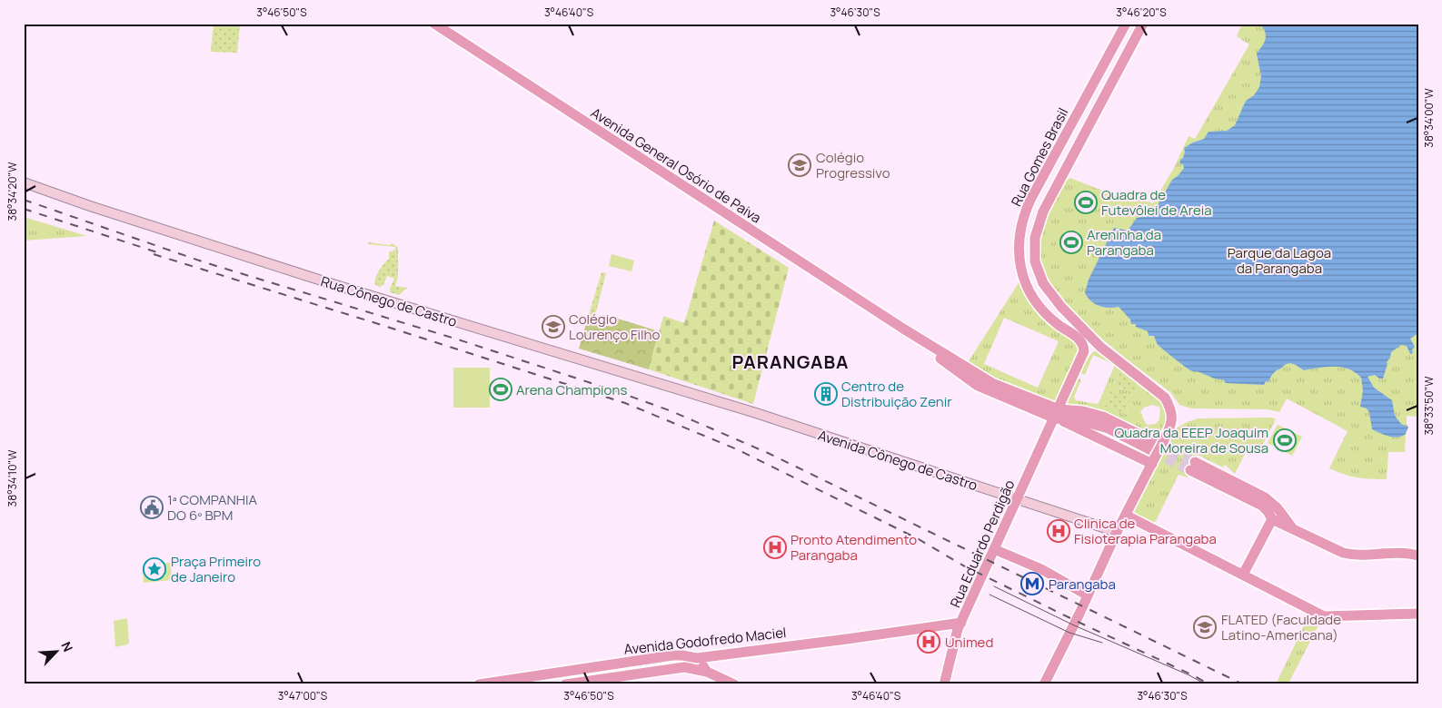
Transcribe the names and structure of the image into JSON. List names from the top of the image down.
{
  "streets": {
    "main road": [
      "Rua Gomes Brasil",
      "Avenida General Osório de Paiva",
      "Rua Cônego de Castro",
      "Avenida Cônego de Castro",
      "Rua Eduardo Perdigão",
      "Avenida Godofredo Maciel"
    ]
  },
  "crossings": [
    ["Rua Gomes Brasil", "Avenida General Osório de Paiva"],
    ["Avenida General Osório de Paiva", "Rua Eduardo Perdigão"],
    ["Rua Cônego de Castro", "Avenida Cônego de Castro"],
    ["Avenida Cônego de Castro", "Rua Eduardo Perdigão"],
    ["Rua Eduardo Perdigão", "Avenida Godofredo Maciel"]
  ],
  "districts": ["PARANGABA"],
  "parks": ["Parque da Lagoa da Parangaba"],
  "places": {
    "school or university": ["Colégio Progressivo", "Colégio Lourenço Filho", "FLATED (Faculdade Latino-Americana)"],
    "sports": [
      "Quadra de Futevôlei de Areia",
      "Areninha da Parangaba",
      "Arena Champions",
      "Quadra da EEEP Joaquim Moreira de Sousa"
    ],
    "building": ["Centro de Distribuição Zenir"],
    "public building": ["1ª COMPANHIA DO 6º BPM"],
    "hospital": ["Clinica de Fisioterapia Parangaba", "Pronto Atendimento Parangaba", "Unimed"],
    "place": ["Praça Primeiro de Janeiro"],
    "metro station": ["Parangaba"]
  },
  "north": "top right",
  "coordinates": [
    "3°46'50\"S",
    "3°46'40\"S",
    "3°46'30\"S",
    "3°46'20\"S",
    "38°34'00\"W",
    "38°34'20\"W",
    "38°33'50\"W",
    "38°34'10\"W",
    "3°47'00\"S"
  ]
}
